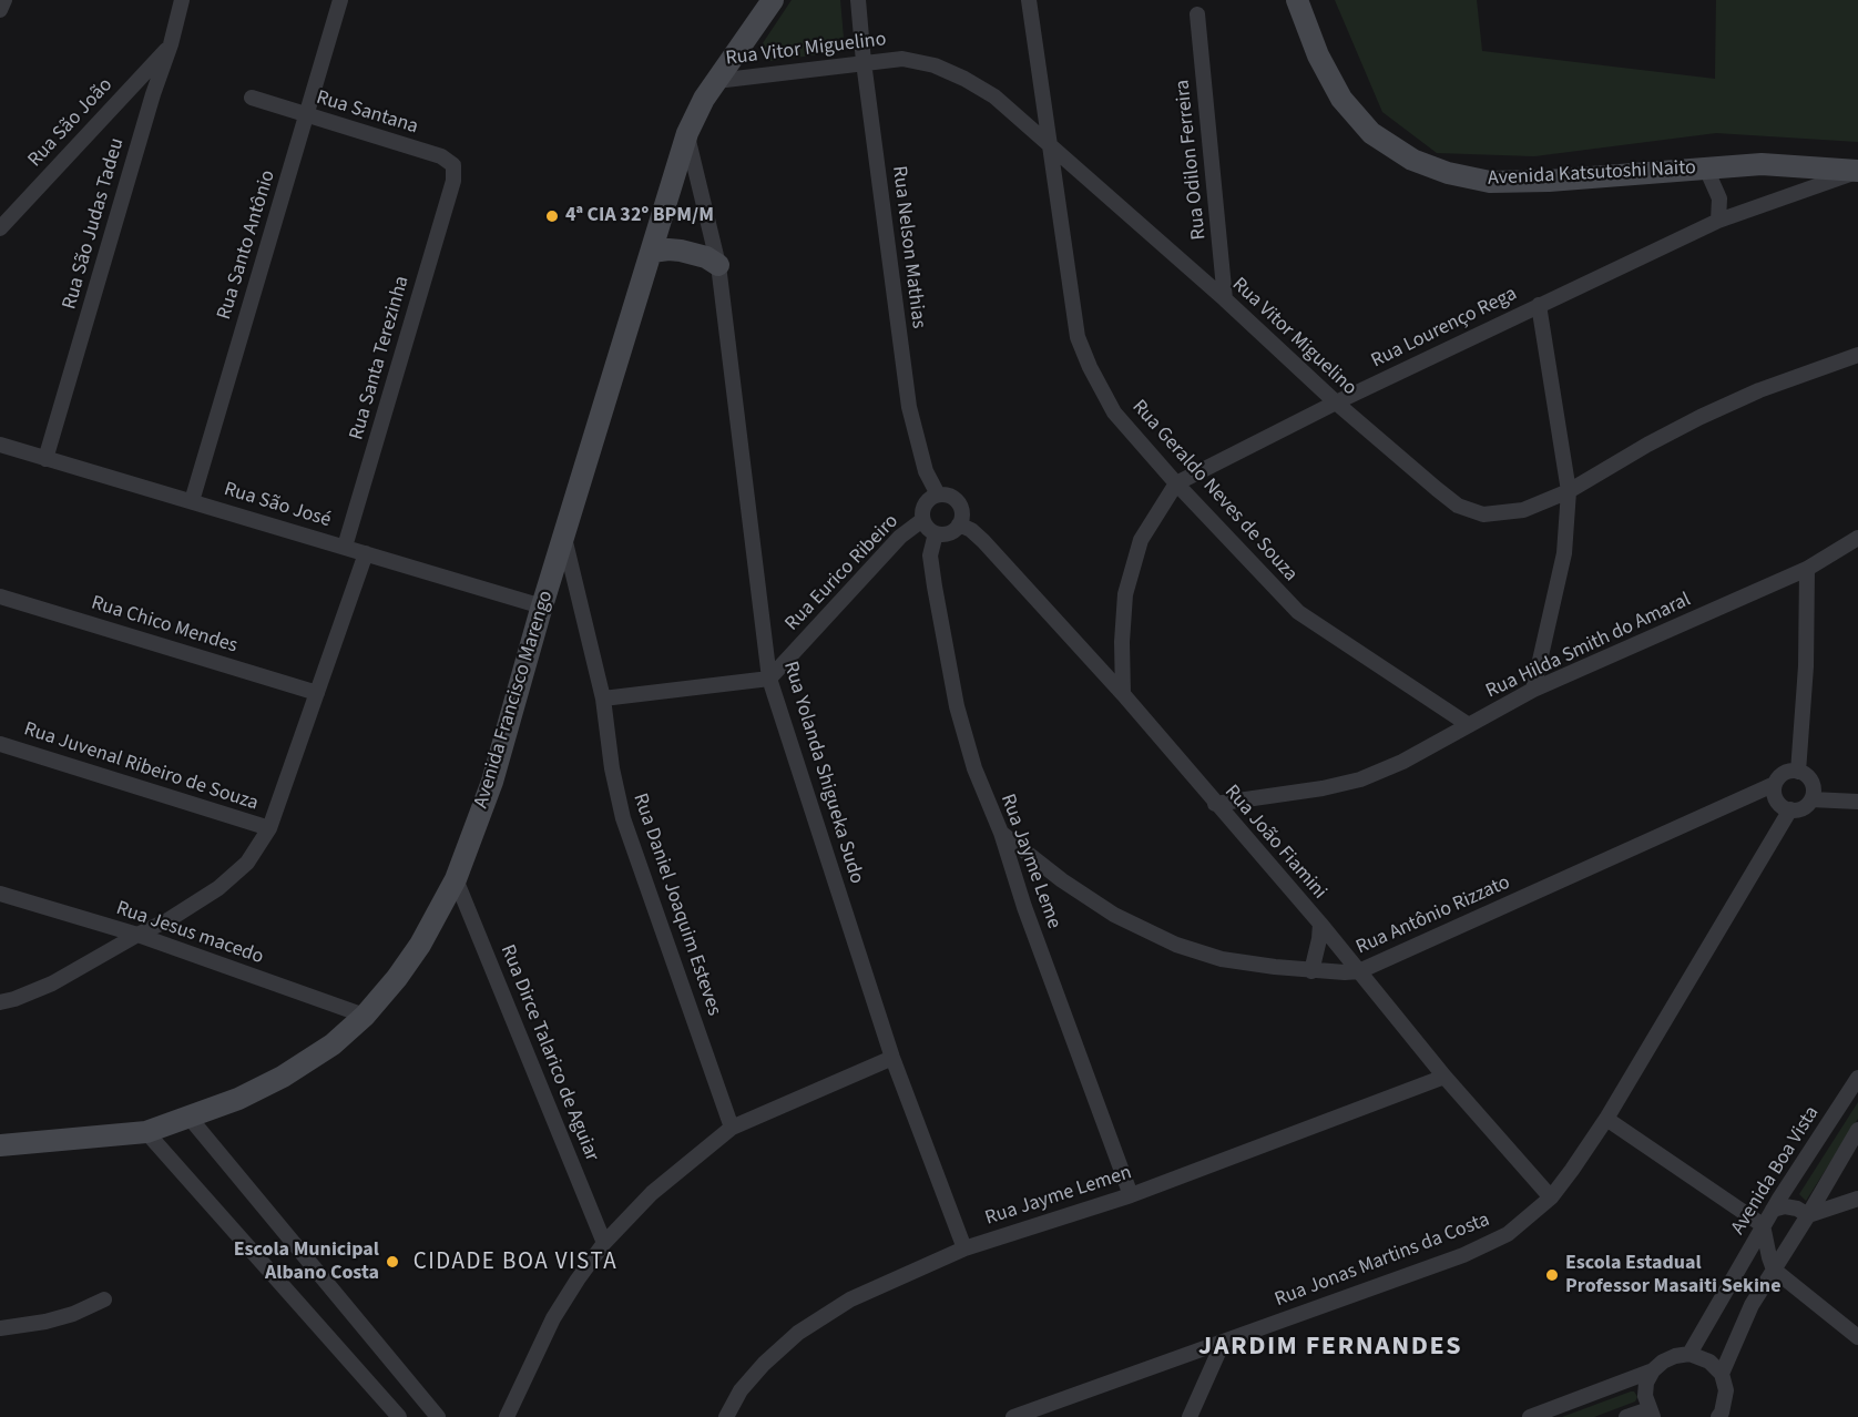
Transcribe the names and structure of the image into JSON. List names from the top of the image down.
{
  "streets": {
    "main road": ["Avenida Katsutoshi Naito", "Avenida Francisco Marengo"],
    "street": [
      "Rua Vitor Miguelino",
      "Rua Santana",
      "Rua São João",
      "Rua Odilon Ferreira",
      "Rua São Judas Tadeu",
      "Rua Santo Antônio",
      "Rua Nelson Mathias",
      "Rua Lourenço Rega",
      "Rua Santa Terezinha",
      "Rua Geraldo Neves de Souza",
      "Rua São José",
      "Rua Eurico Ribeiro",
      "Rua Chico Mendes",
      "Rua Hilda Smith do Amaral",
      "Rua Juvenal Ribeiro de Souza",
      "Rua Yolanda Shigueka Sudo",
      "Rua João Fiamini",
      "Rua Jayme Leme",
      "Rua Daniel Joaquim Esteves",
      "Rua Antônio Rizzato",
      "Rua Jesus macedo",
      "Rua Dirce Talarico de Aguiar",
      "Avenida Boa Vista",
      "Rua Jayme Lemen",
      "Rua Jonas Martins da Costa"
    ]
  },
  "crossings": [
    ["Rua Vitor Miguelino", "Rua Odilon Ferreira"],
    ["Rua Vitor Miguelino", "Rua Nelson Mathias"],
    ["Rua Vitor Miguelino", "Rua Lourenço Rega"],
    ["Rua Vitor Miguelino", "Rua Geraldo Neves de Souza"],
    ["Rua Vitor Miguelino", "Avenida Francisco Marengo"],
    ["Rua Santana", "Rua Santo Antônio"],
    ["Rua Santana", "Rua Santa Terezinha"],
    ["Rua São João", "Rua São Judas Tadeu"],
    ["Avenida Katsutoshi Naito", "Rua Lourenço Rega"],
    ["Rua São Judas Tadeu", "Rua São José"],
    ["Rua Santo Antônio", "Rua São José"],
    ["Rua Nelson Mathias", "Rua Eurico Ribeiro"],
    ["Rua Nelson Mathias", "Rua João Fiamini"],
    ["Rua Nelson Mathias", "Rua Jayme Leme"],
    ["Rua Lourenço Rega", "Rua Geraldo Neves de Souza"],
    ["Rua Santa Terezinha", "Rua São José"],
    ["Rua Geraldo Neves de Souza", "Rua Hilda Smith do Amaral"],
    ["Rua São José", "Avenida Francisco Marengo"],
    ["Rua Eurico Ribeiro", "Rua Yolanda Shigueka Sudo"],
    ["Rua Eurico Ribeiro", "Rua João Fiamini"],
    ["Rua Eurico Ribeiro", "Rua Jayme Leme"],
    ["Rua Hilda Smith do Amaral", "Rua João Fiamini"],
    ["Avenida Francisco Marengo", "Rua Yolanda Shigueka Sudo"],
    ["Avenida Francisco Marengo", "Rua Daniel Joaquim Esteves"],
    ["Avenida Francisco Marengo", "Rua Jesus macedo"],
    ["Avenida Francisco Marengo", "Rua Dirce Talarico de Aguiar"],
    ["Rua Yolanda Shigueka Sudo", "Rua Jayme Lemen"],
    ["Rua João Fiamini", "Rua Jayme Leme"],
    ["Rua João Fiamini", "Rua Antônio Rizzato"],
    ["Rua João Fiamini", "Rua Jayme Lemen"],
    ["Rua João Fiamini", "Rua Jonas Martins da Costa"],
    ["Rua Jayme Leme", "Rua Antônio Rizzato"],
    ["Rua Jayme Leme", "Rua Jayme Lemen"],
    ["Rua Antônio Rizzato", "Rua Jonas Martins da Costa"]
  ],
  "districts": ["CIDADE BOA VISTA", "JARDIM FERNANDES"],
  "places": ["4ª CIA 32º BPM/M", "Escola Municipal Albano Costa", "Escola Estadual Professor Masaiti Sekine"]
}
